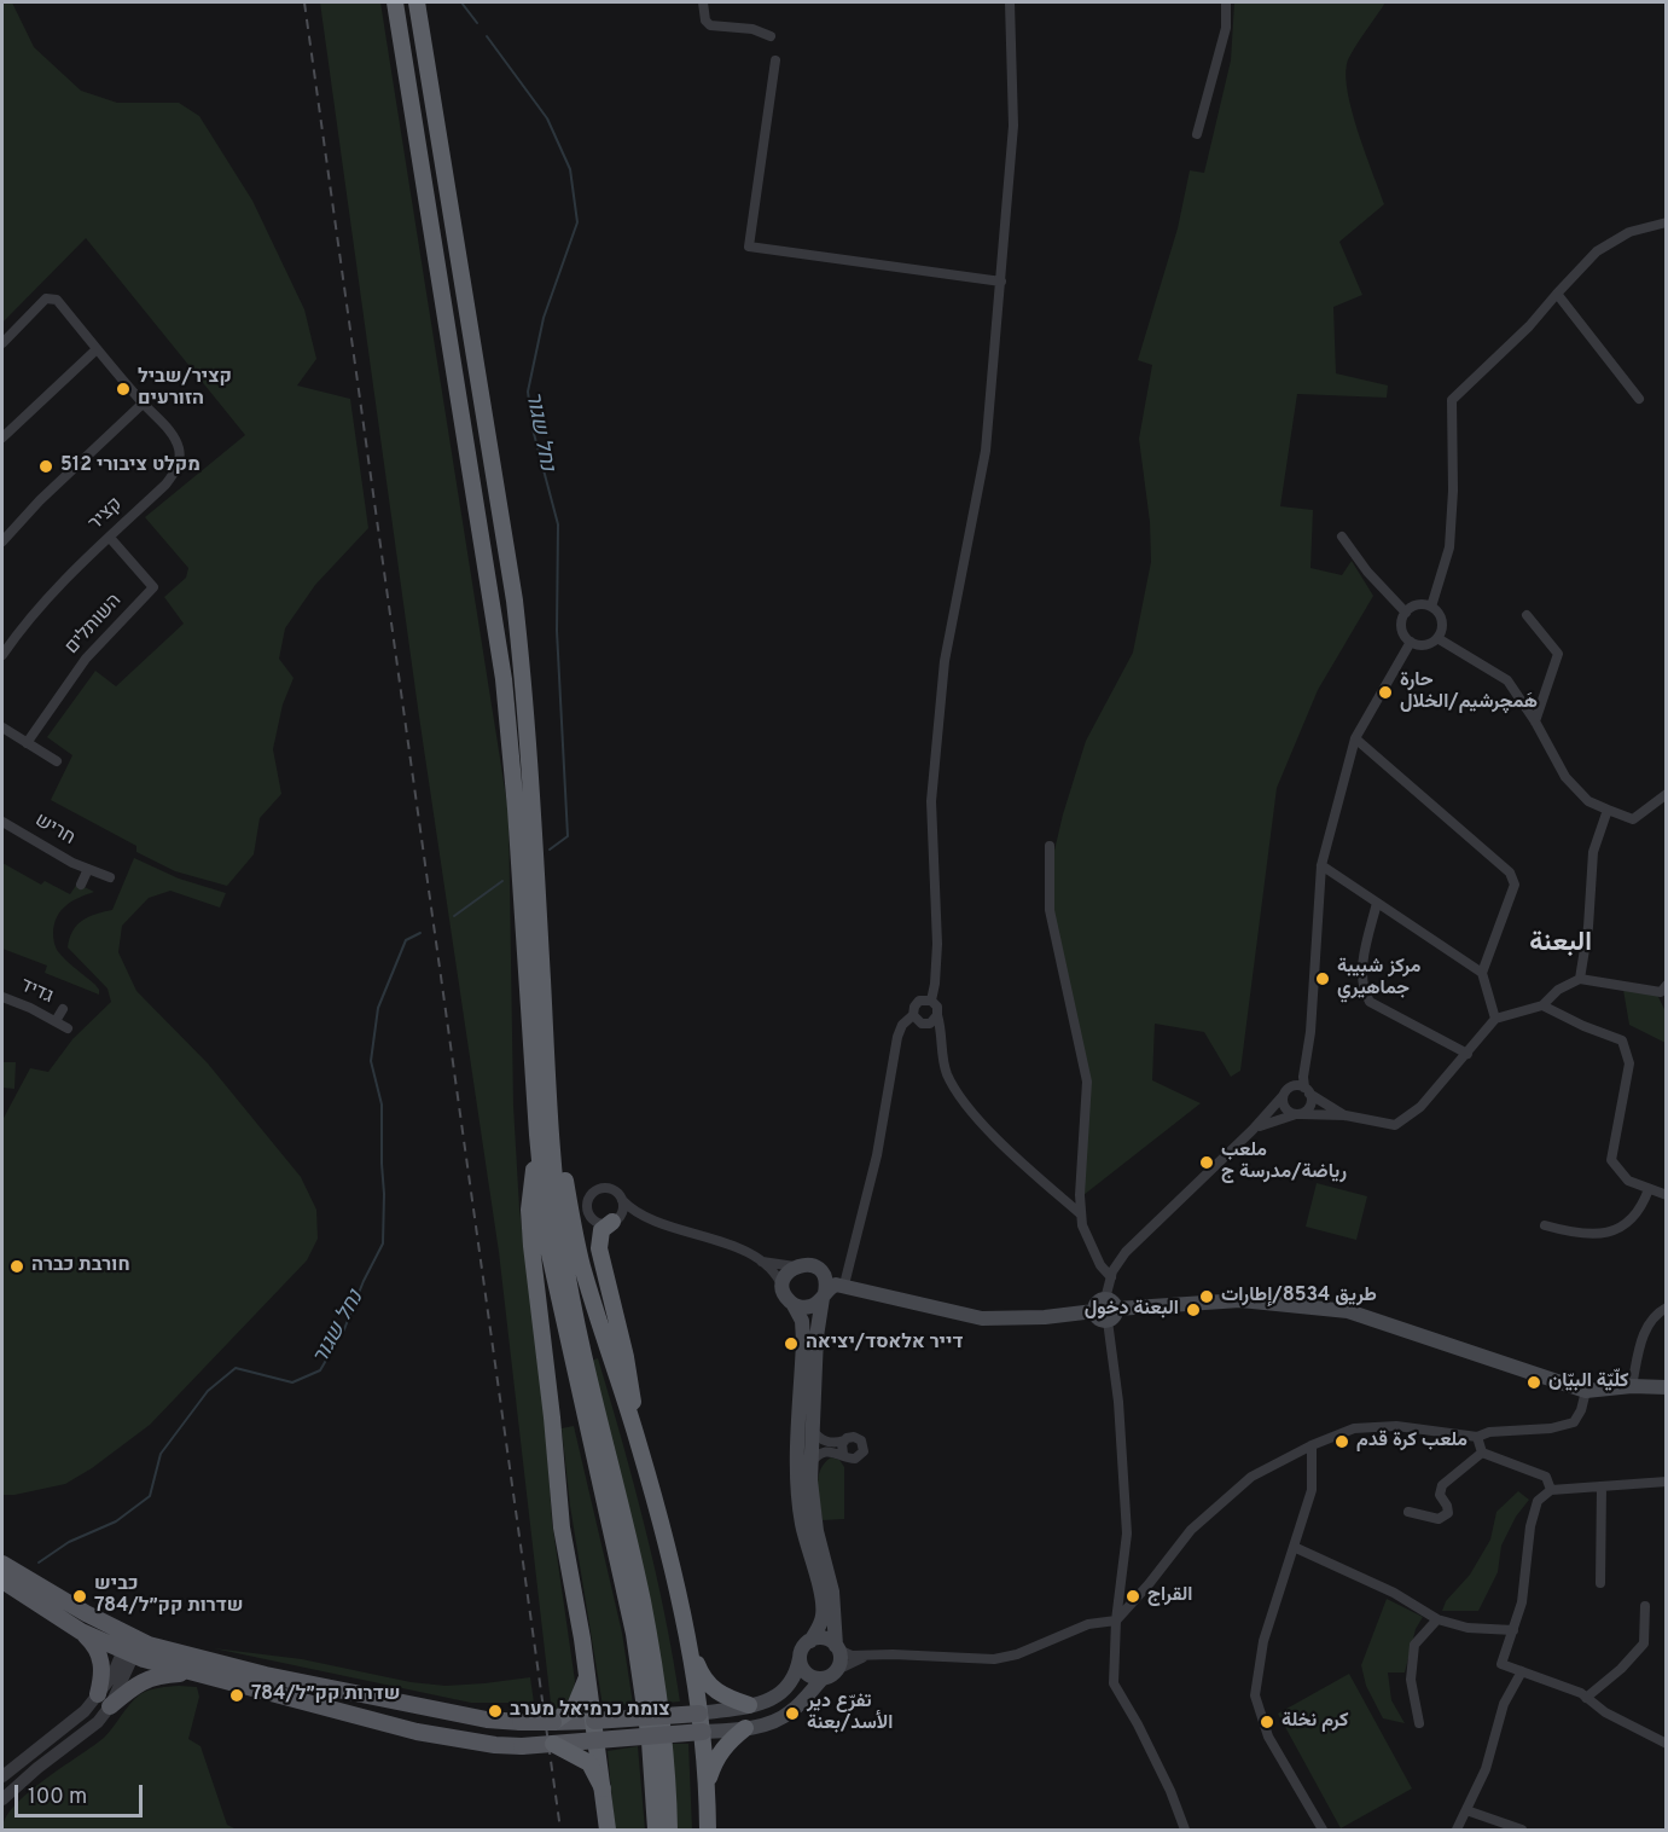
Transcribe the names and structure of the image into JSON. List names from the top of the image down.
{
  "streets": {
    "street": [
      "קציר",
      "השותלים",
      "חריש",
      "גדיד"
    ]
  },
  "crossings": [
    ["קציר", "השותלים"]
  ],
  "districts": ["البعنة"],
  "water": ["נחל שגור"],
  "places": [
    "קציר/שביל הזורעים",
    "מקלט ציבורי 512",
    "حارة هَمچرشيم/الخلال",
    "مركز شبيبة جماهيري",
    "ملعب رياضة/مدرسة ج",
    "חורבת כברה",
    "طريق 8534/إطارات",
    "البعنة دخول",
    "דייר אלאסד/יציאה",
    "كلّيّة البيّان",
    "ملعب كرة قدم",
    "כביש 784/שדרות קק״ל",
    "القراج",
    "784/שדרות קק״ל",
    "צומת כרמיאל מערב",
    "تفرّع دير الأسد/بعنة",
    "كرم نخلة"
  ],
  "scale_bar": "100 m"
}
